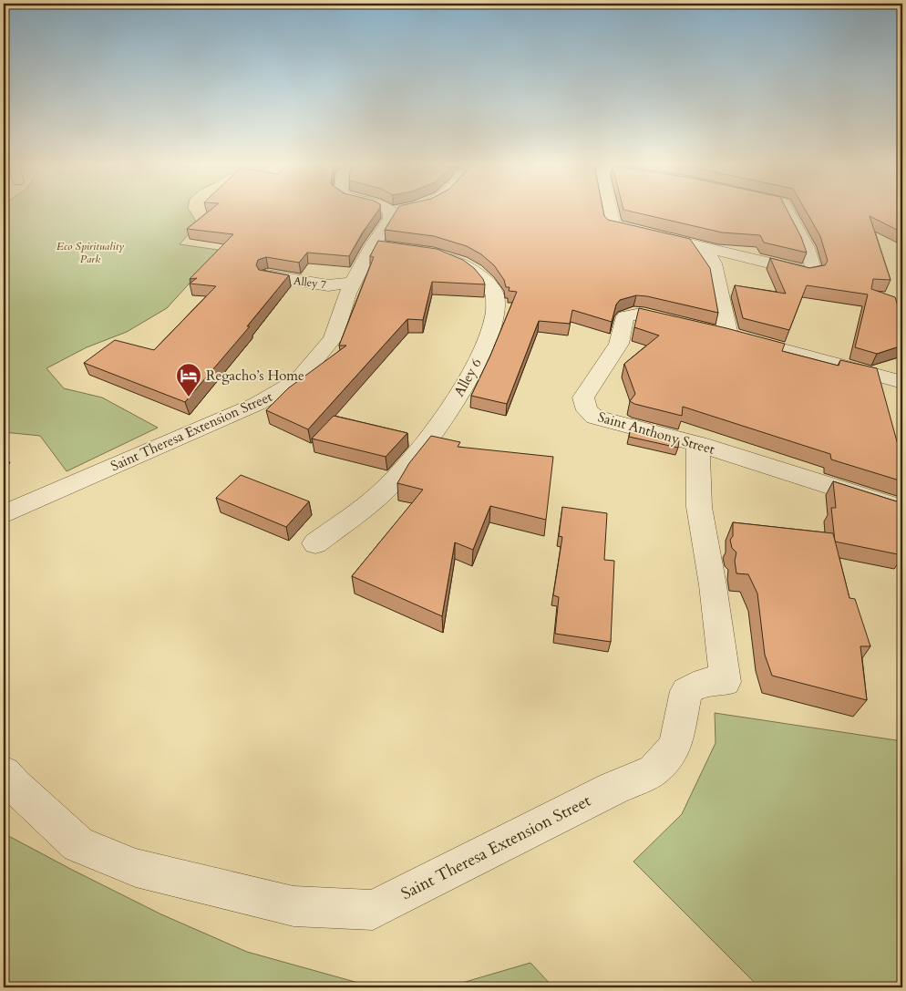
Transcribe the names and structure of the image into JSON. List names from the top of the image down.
{
  "streets": {
    "street": [
      "Alley 7",
      "Alley 6",
      "Saint Theresa Extension Street",
      "Saint Anthony Street"
    ]
  },
  "crossings": [
    ["Alley 7", "Saint Theresa Extension Street"],
    ["Saint Theresa Extension Street", "Saint Anthony Street"]
  ],
  "parks": ["Eco Spirituality Park"],
  "places": {
    "hotel": ["Regacho’s Home"]
  }
}
